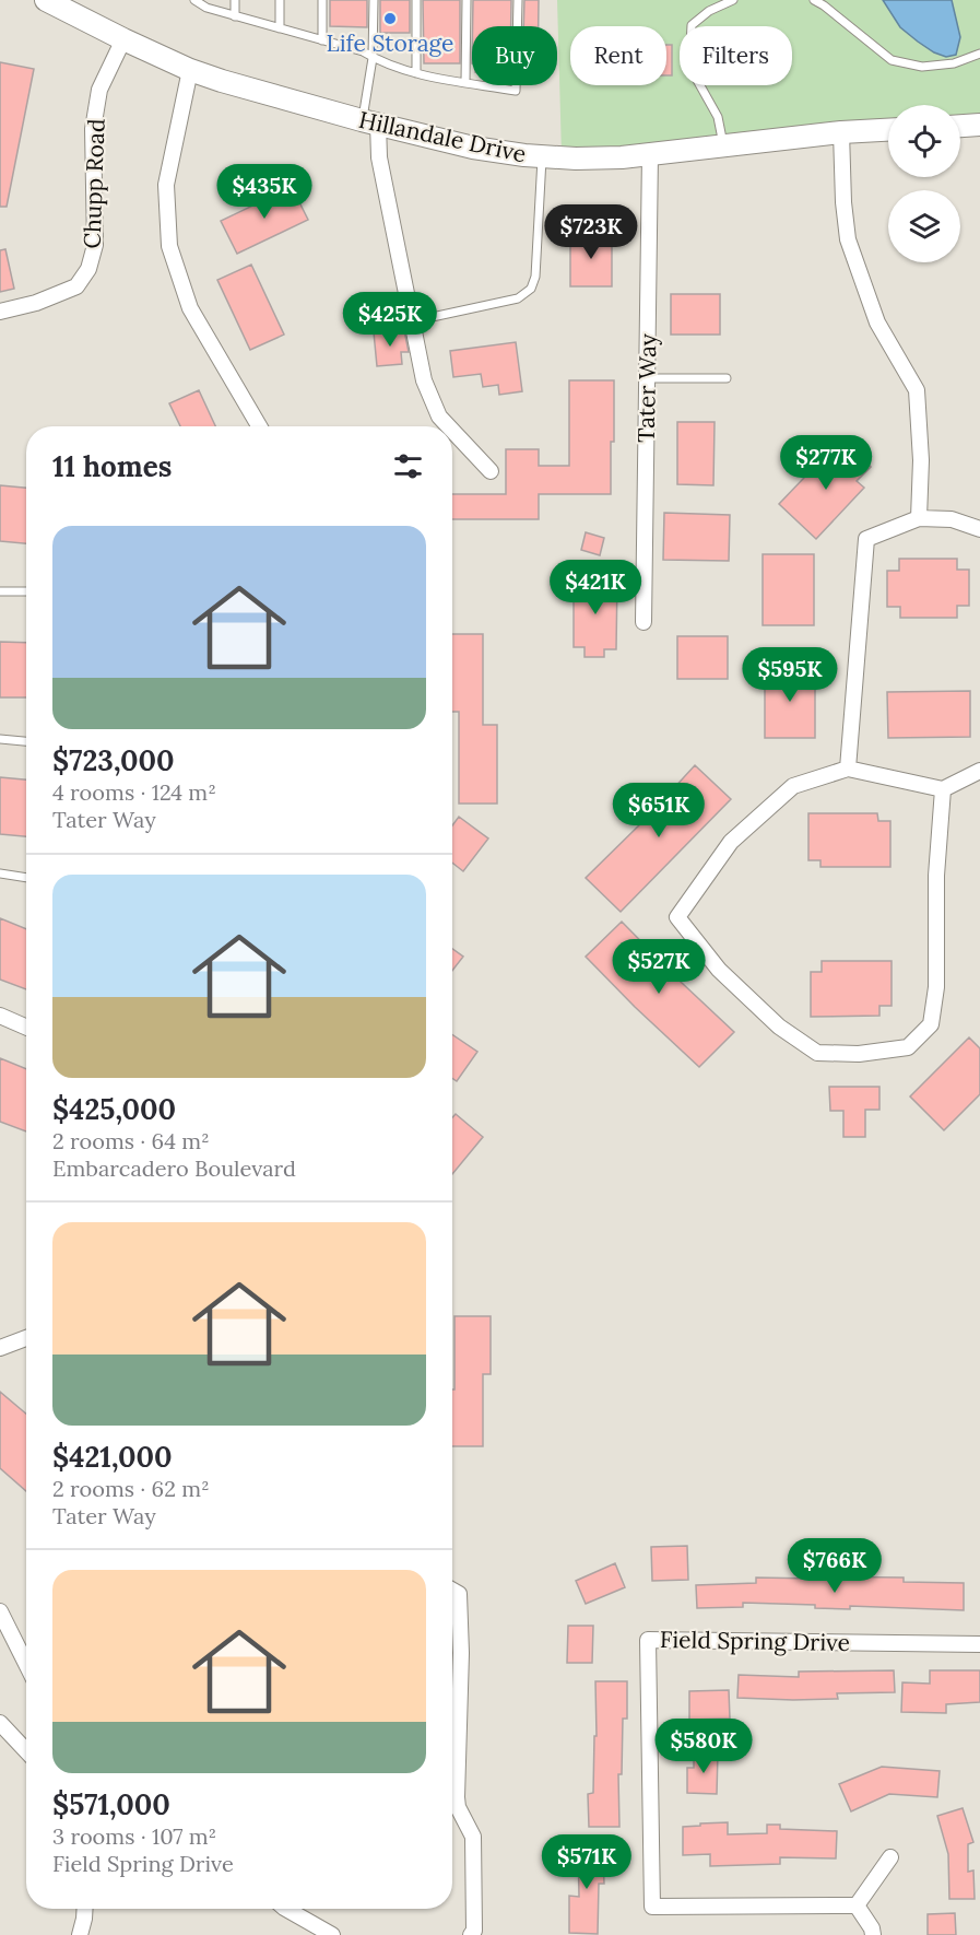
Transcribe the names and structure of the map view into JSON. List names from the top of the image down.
{
  "streets": {
    "main road": ["Hillandale Drive"],
    "street": ["Chupp Road", "Tater Way", "Field Spring Drive"]
  },
  "crossings": [
    ["Hillandale Drive", "Chupp Road"],
    ["Hillandale Drive", "Tater Way"]
  ],
  "places": ["Life Storage"],
  "page": {
    "chip": ["Buy", "Rent", "Filters"],
    "price": [
      "$435K",
      "$723K",
      "$425K",
      "$277K",
      "$421K",
      "$595K",
      "$651K",
      "$527K",
      "$766K",
      "$580K",
      "$571K"
    ],
    "heading": "11 homes",
    "list": [
      {
        "name": "$723,000",
        "note": "4 rooms · 124 m² · Tater Way"
      },
      {
        "name": "$425,000",
        "note": "2 rooms · 64 m² · Embarcadero Boulevard"
      },
      {
        "name": "$421,000",
        "note": "2 rooms · 62 m² · Tater Way"
      },
      {
        "name": "$571,000",
        "note": "3 rooms · 107 m² · Field Spring Drive"
      }
    ]
  }
}
